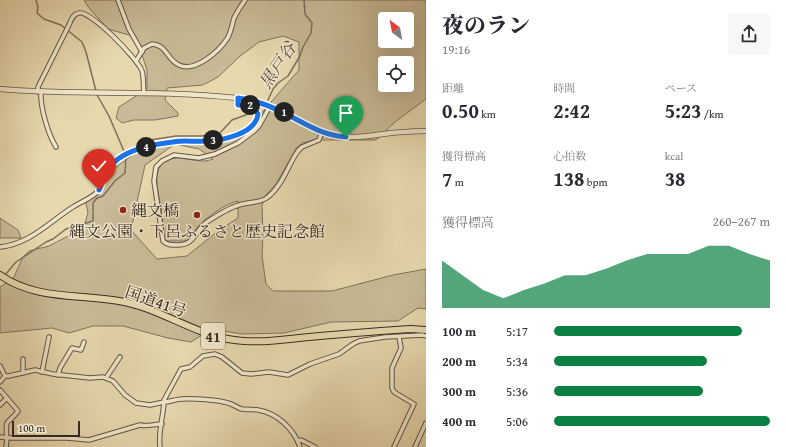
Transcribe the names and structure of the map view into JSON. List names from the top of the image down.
{
  "streets": {
    "highway": ["国道41号", "41"]
  },
  "water": ["黒戸谷"],
  "places": ["縄文橋", "縄文公園・下呂ふるさと歴史記念館"],
  "scale_bar": "100 m",
  "north": "top left",
  "page": {
    "heading": ["夜のラン", "19:16"],
    "stats": [
      ["距離", "0.50 km"],
      ["時間", "2:42"],
      ["ペース", "5:23 /km"],
      ["獲得標高", "7 m"],
      ["心拍数", "138 bpm"],
      ["kcal", "38"]
    ],
    "pins": [
      "2",
      "1",
      "3",
      "4"
    ],
    "chart": ["獲得標高", "260–267 m"],
    "list": [
      {
        "name": "100 m",
        "note": "5:17"
      },
      {
        "name": "200 m",
        "note": "5:34"
      },
      {
        "name": "300 m",
        "note": "5:36"
      },
      {
        "name": "400 m",
        "note": "5:06"
      }
    ],
    "scale": "100 m"
  }
}
